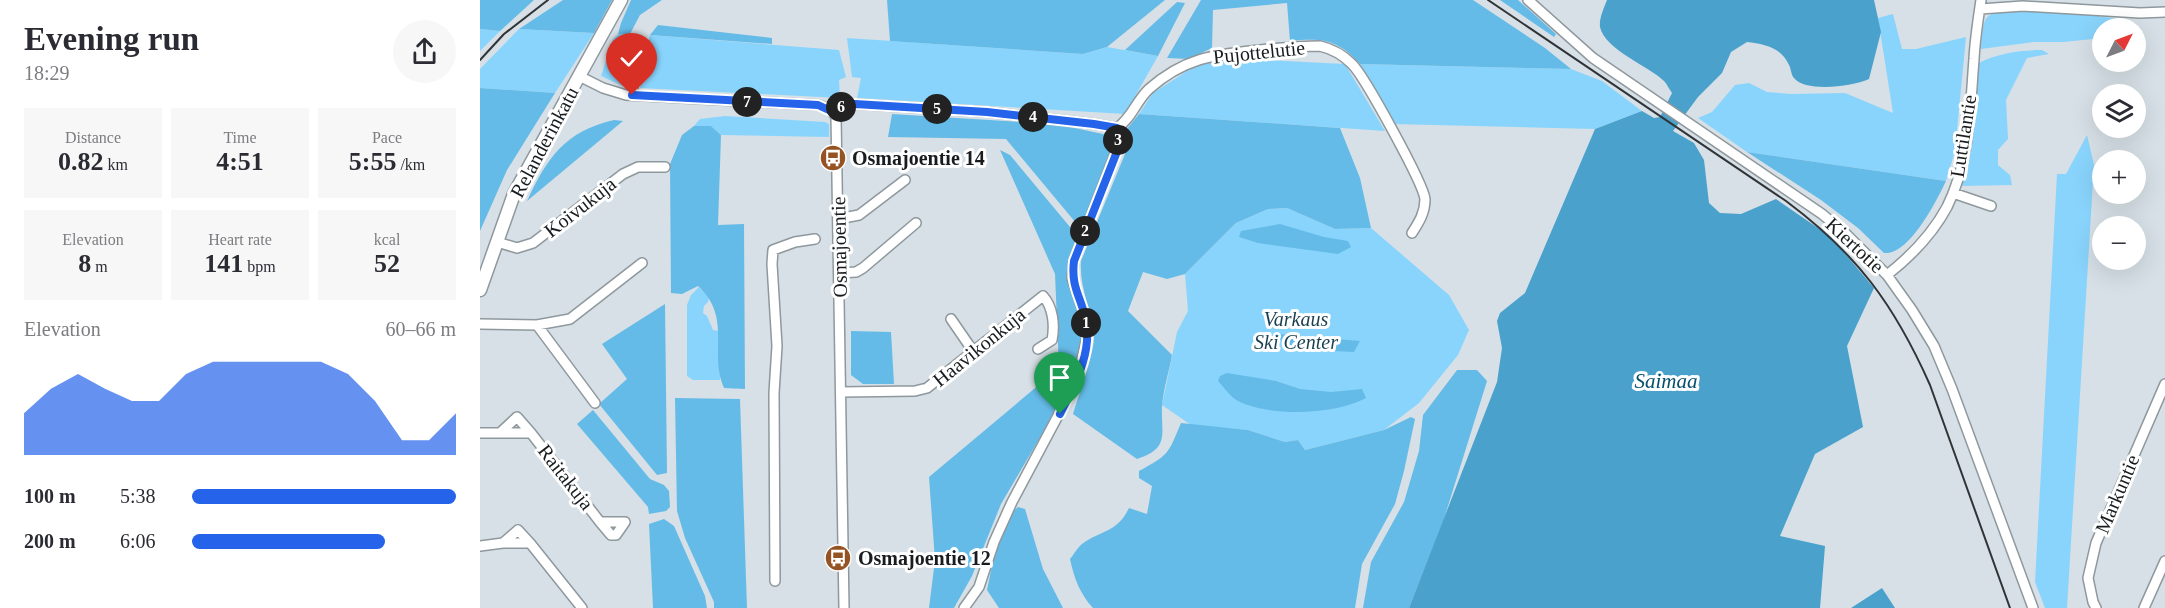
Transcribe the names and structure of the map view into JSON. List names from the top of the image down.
{
  "streets": {
    "main road": ["Relanderinkatu"],
    "street": [
      "Pujottelutie",
      "Luttilantie",
      "Koivukuja",
      "Kiertotie",
      "Osmajoentie",
      "Haavikonkuja",
      "Raitakuja",
      "Markuntie"
    ]
  },
  "crossings": [
    ["Luttilantie", "Kiertotie"],
    ["Relanderinkatu", "Koivukuja"],
    ["Osmajoentie", "Haavikonkuja"]
  ],
  "water": ["Saimaa"],
  "parks": ["Varkaus Ski Center"],
  "places": {
    "bus stop": ["Osmajoentie 14", "Osmajoentie 12"]
  },
  "north": "top right",
  "page": {
    "heading": ["Evening run", "18:29"],
    "map_buttons": ["+", "−"],
    "pins": [
      "7",
      "6",
      "5",
      "4",
      "3",
      "2",
      "1"
    ],
    "stats": [
      ["Distance", "0.82 km"],
      ["Time", "4:51"],
      ["Pace", "5:55 /km"],
      ["Elevation", "8 m"],
      ["Heart rate", "141 bpm"],
      ["kcal", "52"]
    ],
    "chart": ["Elevation", "60–66 m"],
    "list": [
      {
        "name": "100 m",
        "note": "5:38"
      },
      {
        "name": "200 m",
        "note": "6:06"
      }
    ]
  }
}
